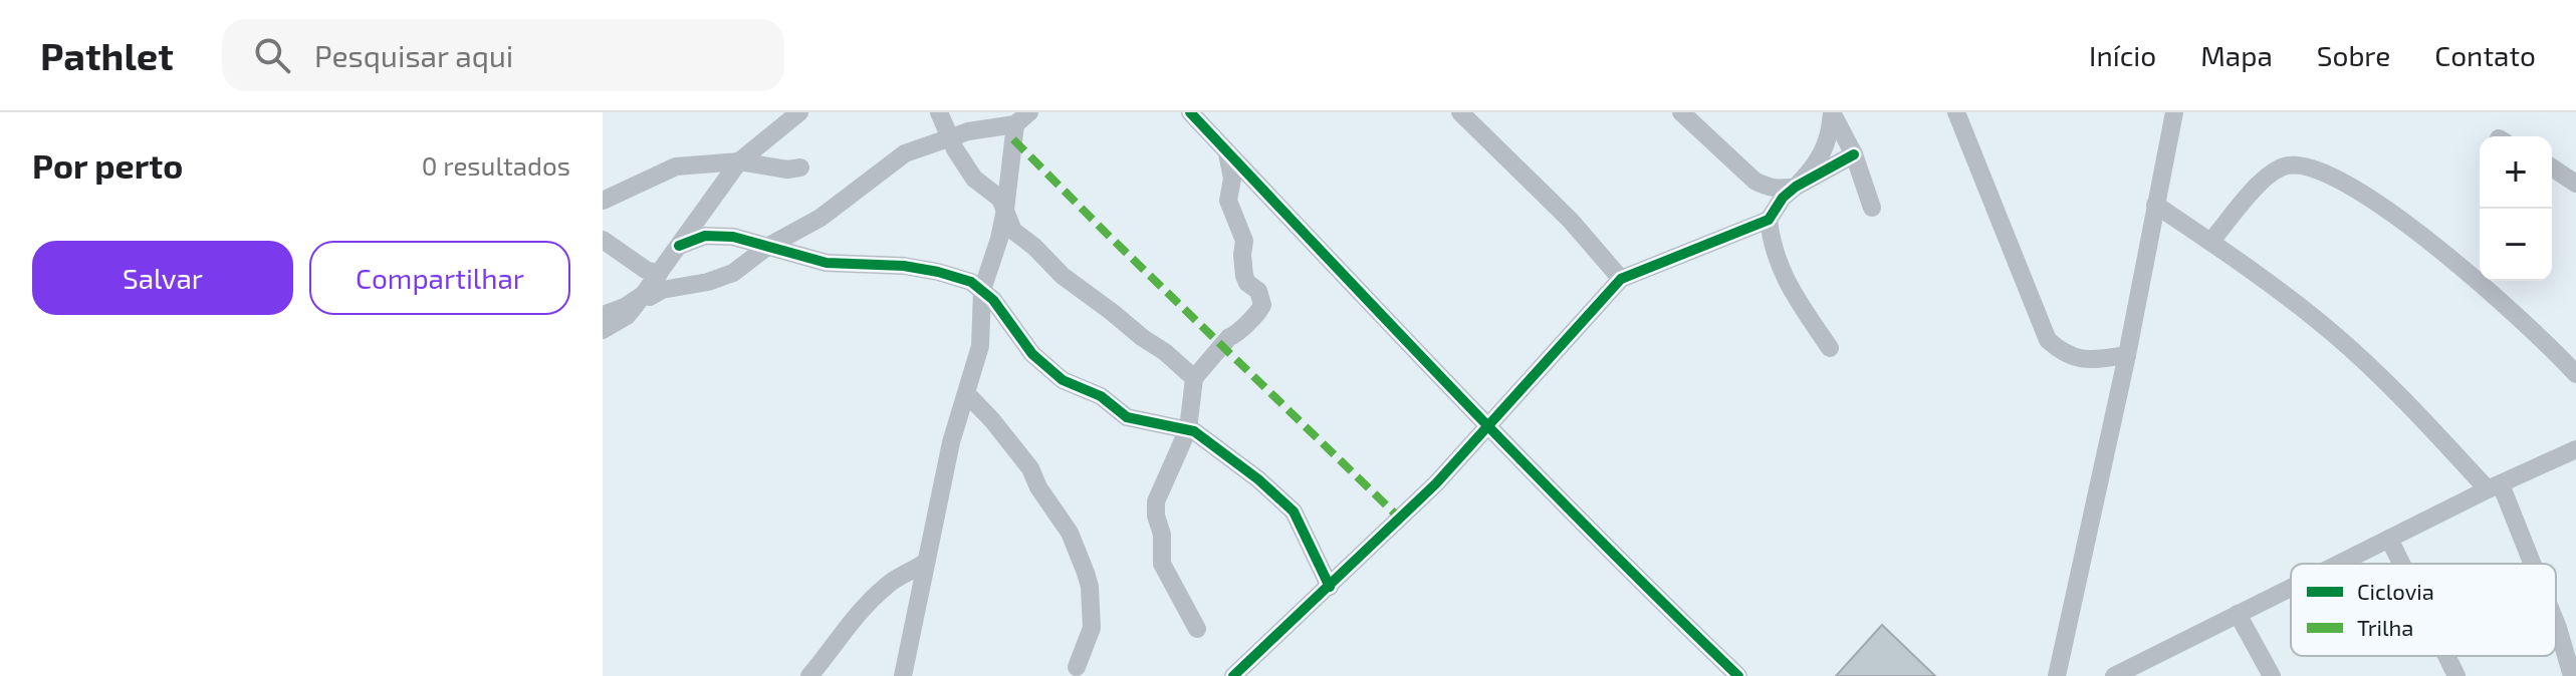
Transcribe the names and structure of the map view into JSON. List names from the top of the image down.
{
  "legend": ["Ciclovia", "Trilha"],
  "page": {
    "header": "Pathlet",
    "search": "Pesquisar aqui",
    "nav": [
      "Início",
      "Mapa",
      "Sobre",
      "Contato"
    ],
    "heading": ["Por perto", "0 resultados"],
    "map_buttons": ["+", "−"],
    "buttons": ["Salvar", "Compartilhar"]
  }
}
